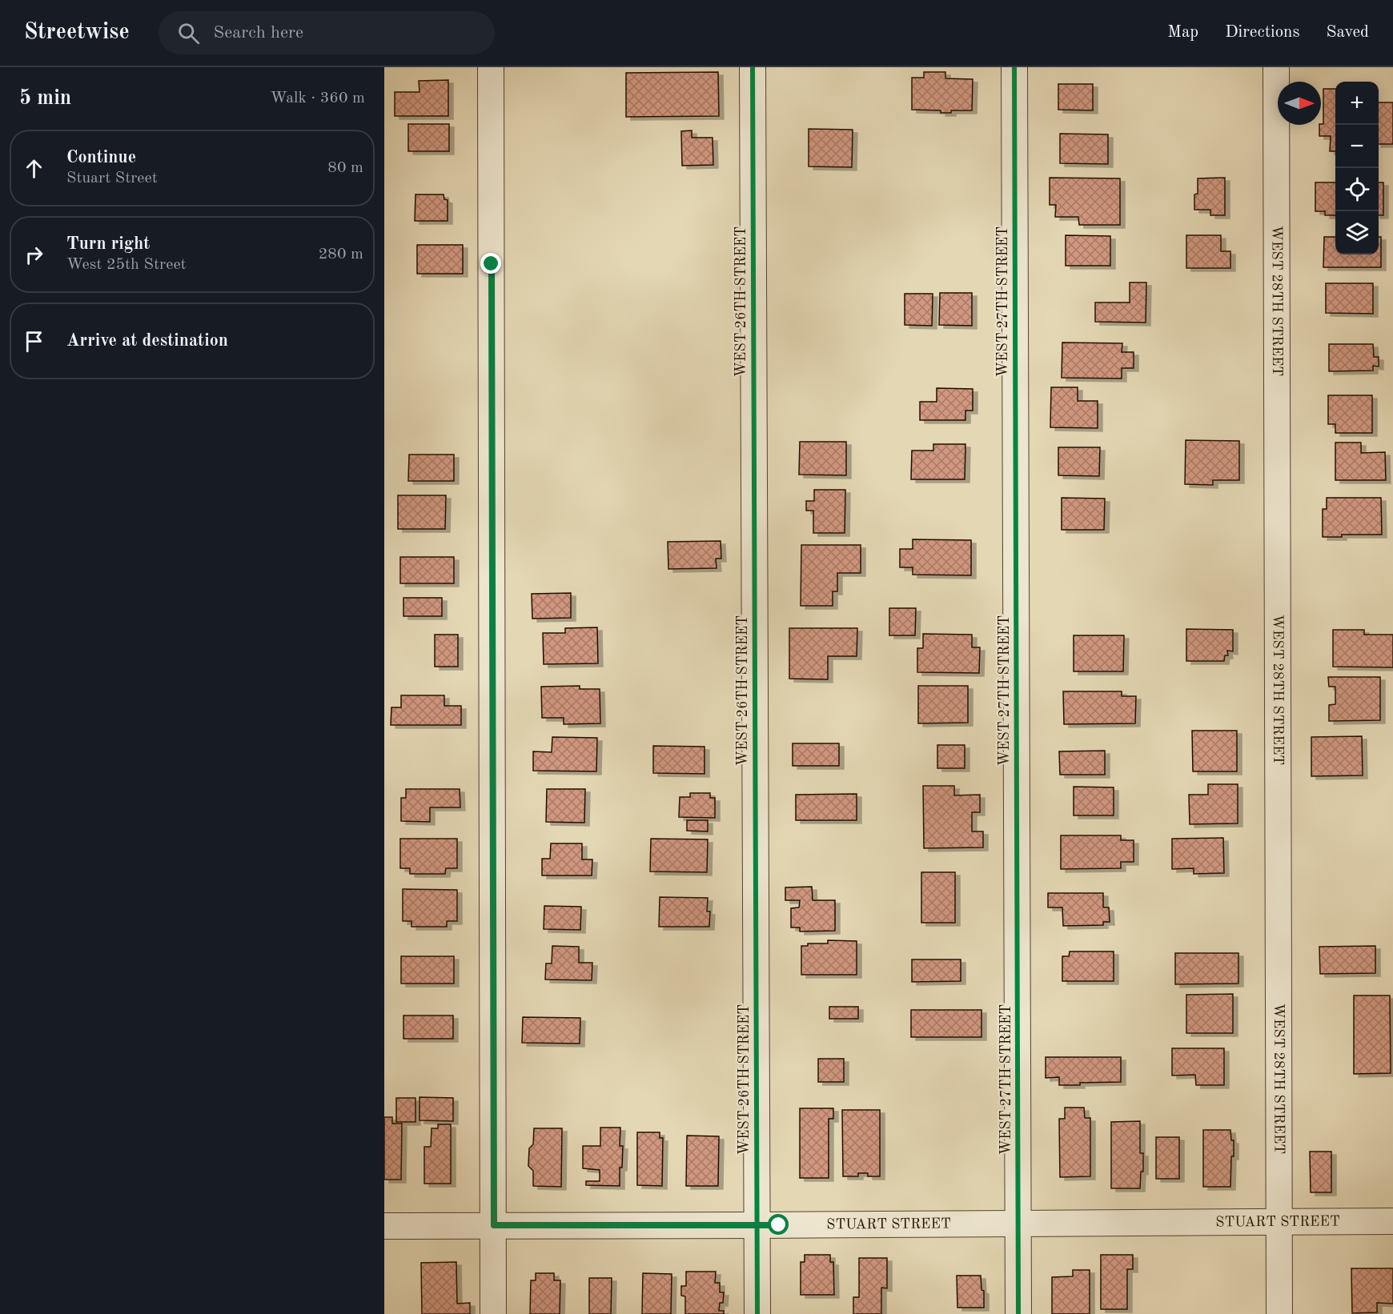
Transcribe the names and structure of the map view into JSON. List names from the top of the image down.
{
  "streets": {
    "street": [
      "WEST 26TH STREET",
      "WEST 27TH STREET",
      "WEST 28TH STREET",
      "STUART STREET"
    ]
  },
  "crossings": [
    ["WEST 26TH STREET", "STUART STREET"],
    ["WEST 27TH STREET", "STUART STREET"],
    ["WEST 28TH STREET", "STUART STREET"]
  ],
  "north": "right",
  "page": {
    "header": "Streetwise",
    "search": "Search here",
    "nav": ["Map", "Directions", "Saved"],
    "heading": ["5 min", "Walk · 360 m"],
    "map_buttons": ["+", "−"],
    "list": [
      ["Continue", "Stuart Street", "80 m"],
      ["Turn right", "West 25th Street", "280 m"],
      "Arrive at destination"
    ]
  }
}
